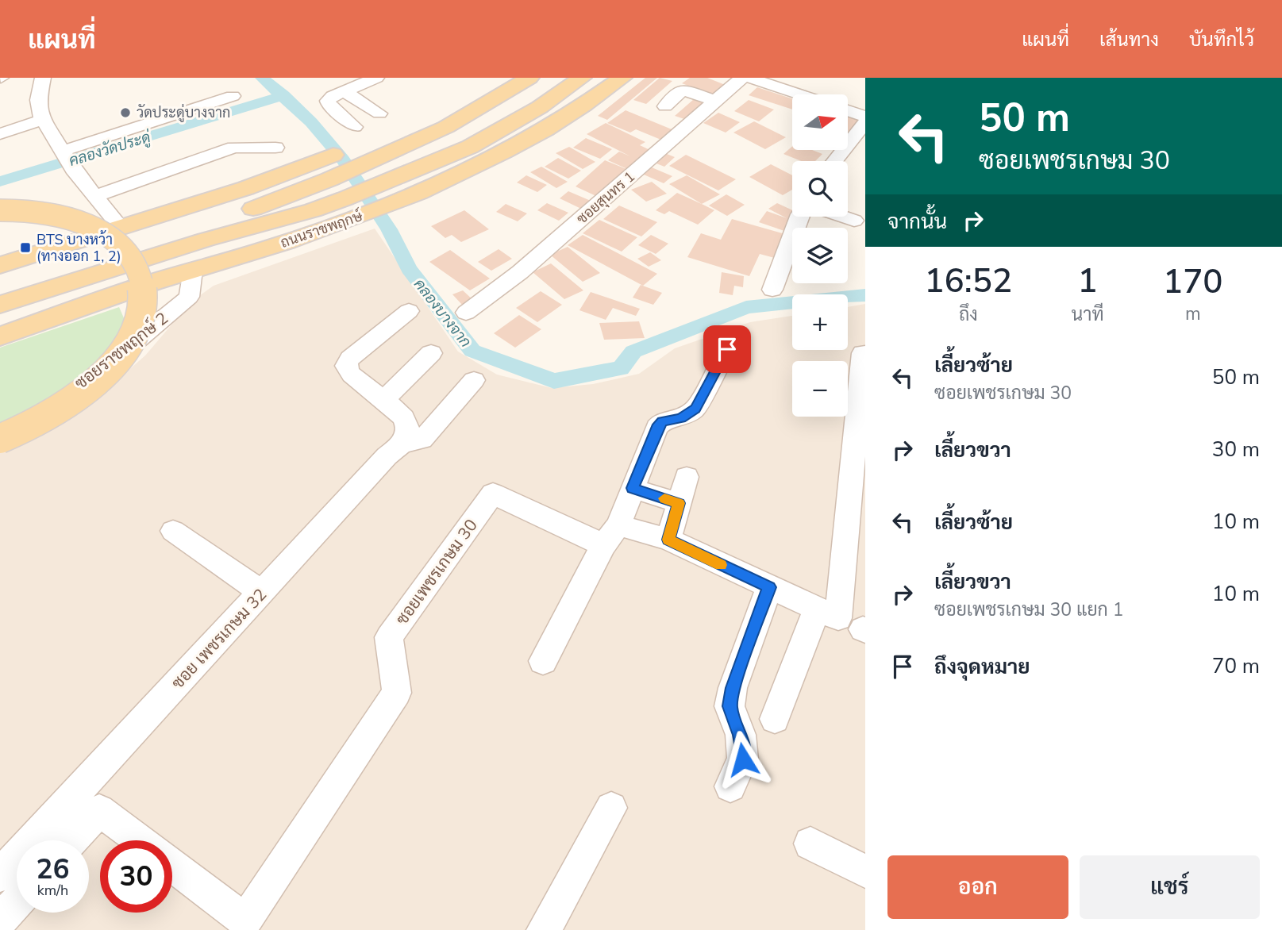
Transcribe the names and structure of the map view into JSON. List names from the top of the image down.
{
  "streets": {
    "main road": ["ถนนราชพฤกษ์"],
    "street": [
      "ซอยสุนทร 1",
      "ซอยราชพฤกษ์ 2",
      "ซอยเพชรเกษม 30",
      "ซอย เพชรเกษม 32"
    ]
  },
  "crossings": [
    ["ถนนราชพฤกษ์", "ซอยราชพฤกษ์ 2"]
  ],
  "water": ["คลองวัดประดู่", "คลองบางจาก"],
  "places": {
    "other": ["วัดประดู่บางจาก"],
    "transit": ["BTS บางหว้า (ทางออก 1, 2)"]
  },
  "north": "right",
  "page": {
    "header": "แผนที่",
    "nav": ["แผนที่", "เส้นทาง", "บันทึกไว้"],
    "turn": ["50 m", "ซอยเพชรเกษม 30"],
    "map_buttons": ["+", "−"],
    "then": "จากนั้น",
    "eta": [
      "16:52",
      "ถึง",
      "1",
      "นาที",
      "170",
      "m"
    ],
    "list": [
      {
        "name": "เลี้ยวซ้าย",
        "note": "ซอยเพชรเกษม 30",
        "value": "50 m"
      },
      {
        "name": "เลี้ยวขวา",
        "value": "30 m"
      },
      {
        "name": "เลี้ยวซ้าย",
        "value": "10 m"
      },
      {
        "name": "เลี้ยวขวา",
        "note": "ซอยเพชรเกษม 30 แยก 1",
        "value": "10 m"
      },
      {
        "name": "ถึงจุดหมาย",
        "value": "70 m"
      }
    ],
    "speed": "26 km/h",
    "limit": "30",
    "buttons": ["ออก", "แชร์"]
  }
}
